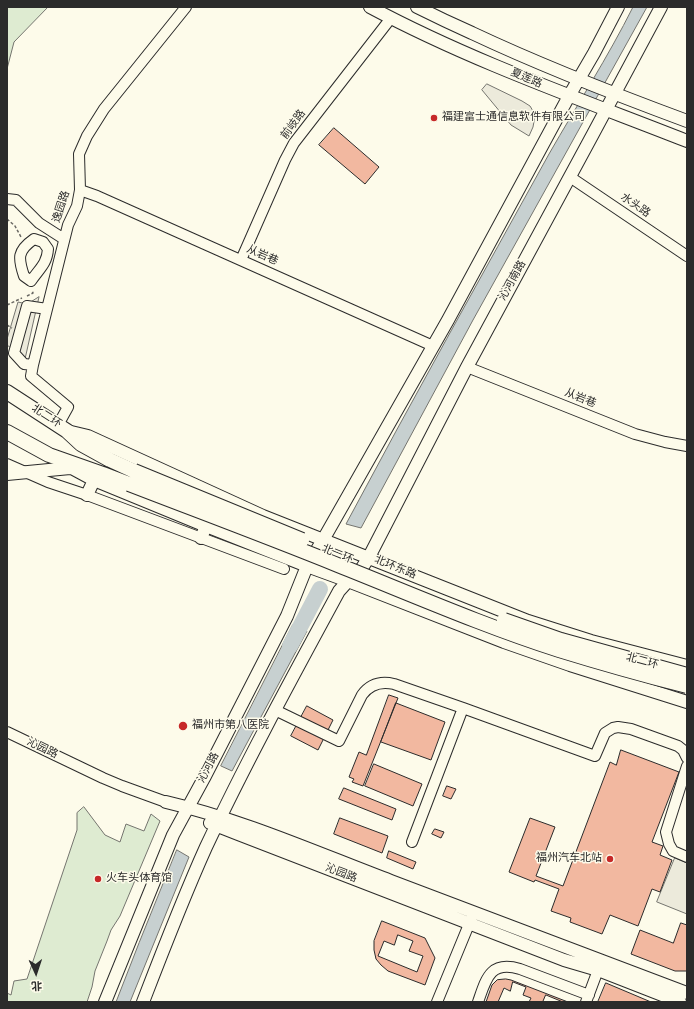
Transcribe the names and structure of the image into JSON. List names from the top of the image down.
{
  "streets": {
    "highway": ["北二环"],
    "main road": [
      "夏莲路",
      "沁河南路",
      "北环东路",
      "沁园路",
      "沁河路"
    ],
    "street": [
      "前岐路",
      "水头路",
      "逸园路",
      "从岩巷"
    ]
  },
  "crossings": [
    ["夏莲路", "前岐路"],
    ["夏莲路", "沁河南路"],
    ["前岐路", "从岩巷"],
    ["水头路", "沁河南路"],
    ["逸园路", "从岩巷"],
    ["逸园路", "北二环"],
    ["逸园路", "北环东路"],
    ["从岩巷", "沁河南路"],
    ["沁河南路", "北环东路"],
    ["北二环", "北环东路"],
    ["北环东路", "沁河路"],
    ["沁园路", "沁河路"]
  ],
  "places": [
    "福建富士通信息软件有限公司",
    "福州市第八医院",
    "福州汽车北站",
    "火车头体育馆"
  ],
  "north": "bottom"
}
